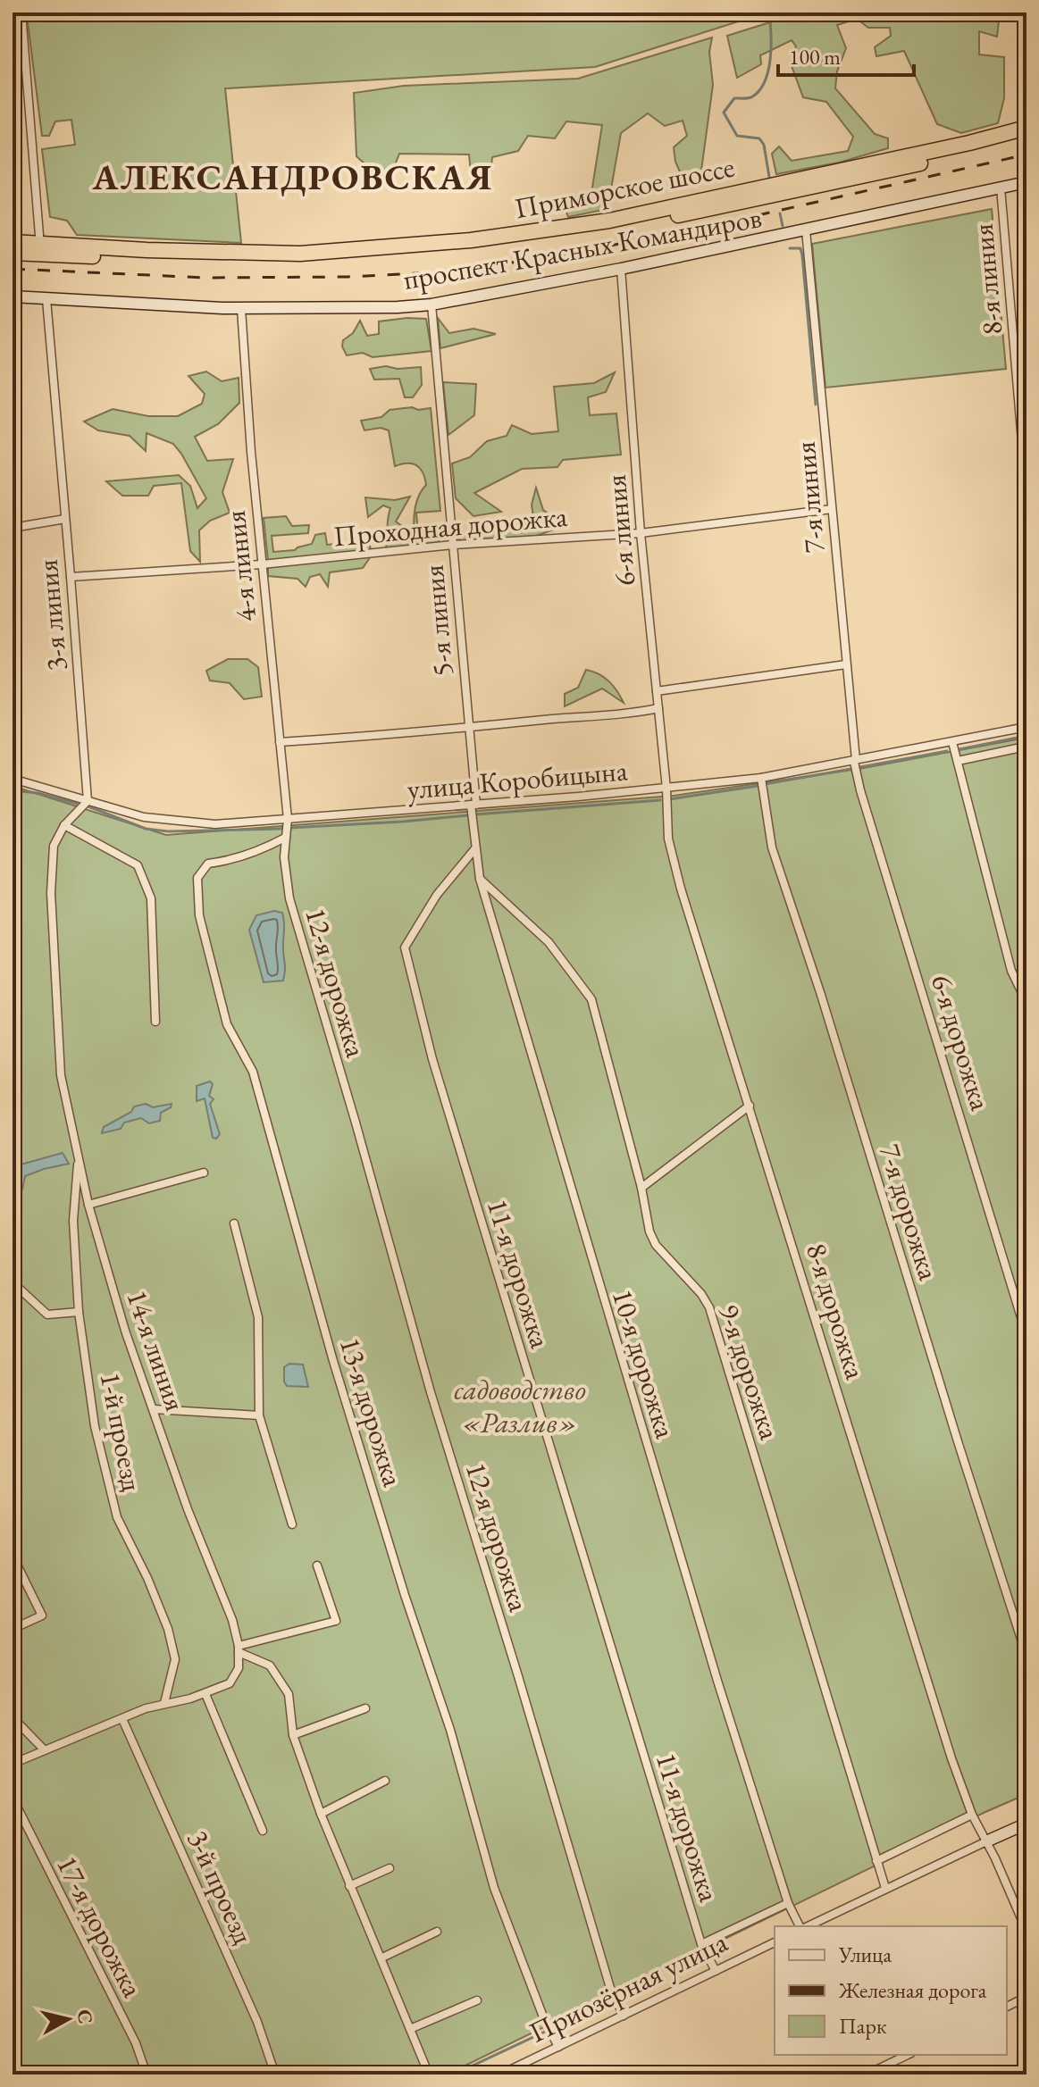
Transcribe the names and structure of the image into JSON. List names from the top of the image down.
{
  "streets": {
    "highway": ["Приморское шоссе"],
    "street": [
      "проспект Красных Командиров",
      "8-я линия",
      "7-я линия",
      "Проходная дорожка",
      "6-я линия",
      "4-я линия",
      "3-я линия",
      "5-я линия",
      "улица Коробицына",
      "12-я дорожка",
      "6-я дорожка",
      "7-я дорожка",
      "11-я дорожка",
      "8-я дорожка",
      "14-я линия",
      "10-я дорожка",
      "9-я дорожка",
      "13-я дорожка",
      "1-й проезд",
      "3-й проезд",
      "17-я дорожка",
      "Приозёрная улица"
    ]
  },
  "crossings": [
    ["проспект Красных Командиров", "8-я линия"],
    ["проспект Красных Командиров", "7-я линия"],
    ["проспект Красных Командиров", "6-я линия"],
    ["проспект Красных Командиров", "4-я линия"],
    ["проспект Красных Командиров", "3-я линия"],
    ["проспект Красных Командиров", "5-я линия"],
    ["7-я линия", "Проходная дорожка"],
    ["7-я линия", "улица Коробицына"],
    ["7-я линия", "6-я дорожка"],
    ["Проходная дорожка", "6-я линия"],
    ["Проходная дорожка", "4-я линия"],
    ["Проходная дорожка", "3-я линия"],
    ["Проходная дорожка", "5-я линия"],
    ["6-я линия", "улица Коробицына"],
    ["6-я линия", "8-я дорожка"],
    ["4-я линия", "улица Коробицына"],
    ["4-я линия", "12-я дорожка"],
    ["3-я линия", "улица Коробицына"],
    ["3-я линия", "14-я линия"],
    ["5-я линия", "улица Коробицына"],
    ["5-я линия", "10-я дорожка"],
    ["улица Коробицына", "12-я дорожка"],
    ["улица Коробицына", "6-я дорожка"],
    ["улица Коробицына", "7-я дорожка"],
    ["улица Коробицына", "8-я дорожка"],
    ["улица Коробицына", "14-я линия"],
    ["улица Коробицына", "10-я дорожка"],
    ["12-я дорожка", "13-я дорожка"],
    ["12-я дорожка", "Приозёрная улица"],
    ["11-я дорожка", "10-я дорожка"],
    ["11-я дорожка", "Приозёрная улица"],
    ["14-я линия", "1-й проезд"],
    ["10-я дорожка", "9-я дорожка"],
    ["13-я дорожка", "Приозёрная улица"]
  ],
  "districts": ["АЛЕКСАНДРОВСКАЯ"],
  "parks": ["садоводство «Разлив»"],
  "legend": ["Улица", "Железная дорога", "Парк"],
  "scale_bar": "100 m",
  "north": "right"
}
